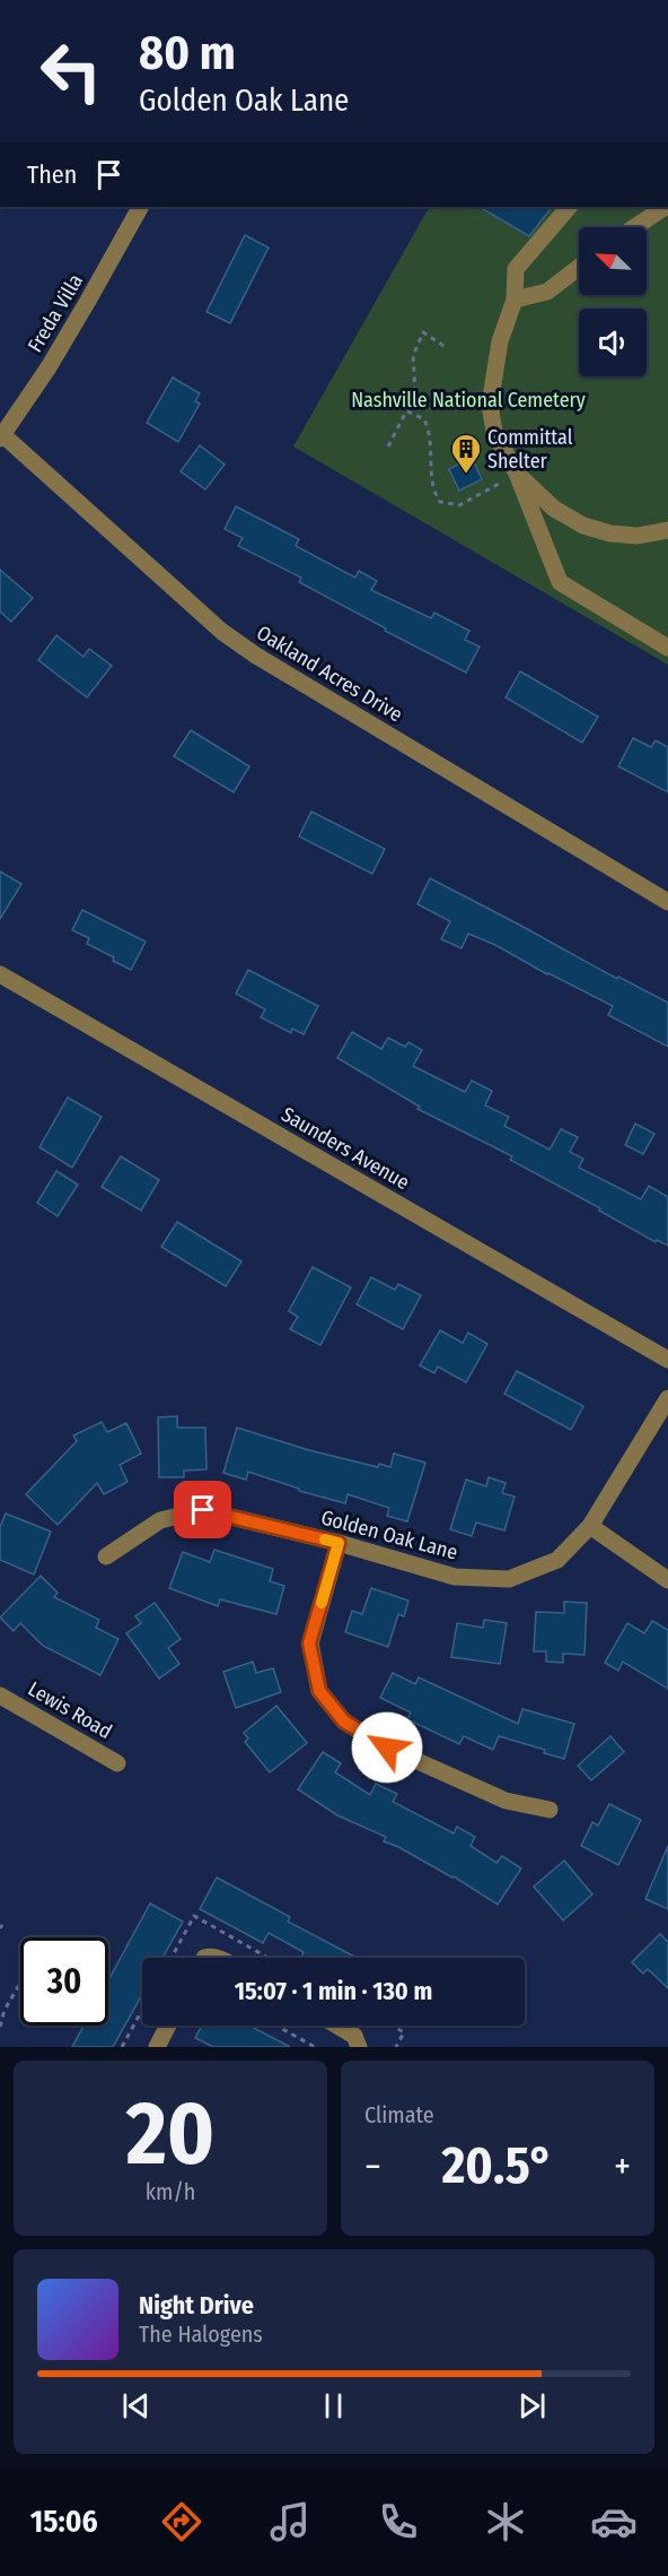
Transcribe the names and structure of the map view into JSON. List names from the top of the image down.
{
  "streets": {
    "street": [
      "Freda Villa",
      "Oakland Acres Drive",
      "Saunders Avenue",
      "Golden Oak Lane",
      "Lewis Road"
    ]
  },
  "crossings": [
    ["Freda Villa", "Oakland Acres Drive"]
  ],
  "parks": ["Nashville National Cemetery"],
  "places": {
    "building": ["Committal Shelter"]
  },
  "north": "top left",
  "page": {
    "turn": ["80 m", "Golden Oak Lane"],
    "then": "Then",
    "limit": "30",
    "trip": "15:07 · 1 min · 130 m",
    "tile": [
      ["20", "km/h"],
      "Climate"
    ],
    "heat": ["−", "20.5°", "+"],
    "song": ["Night Drive", "The Halogens"],
    "tabs": "15:06"
  }
}
